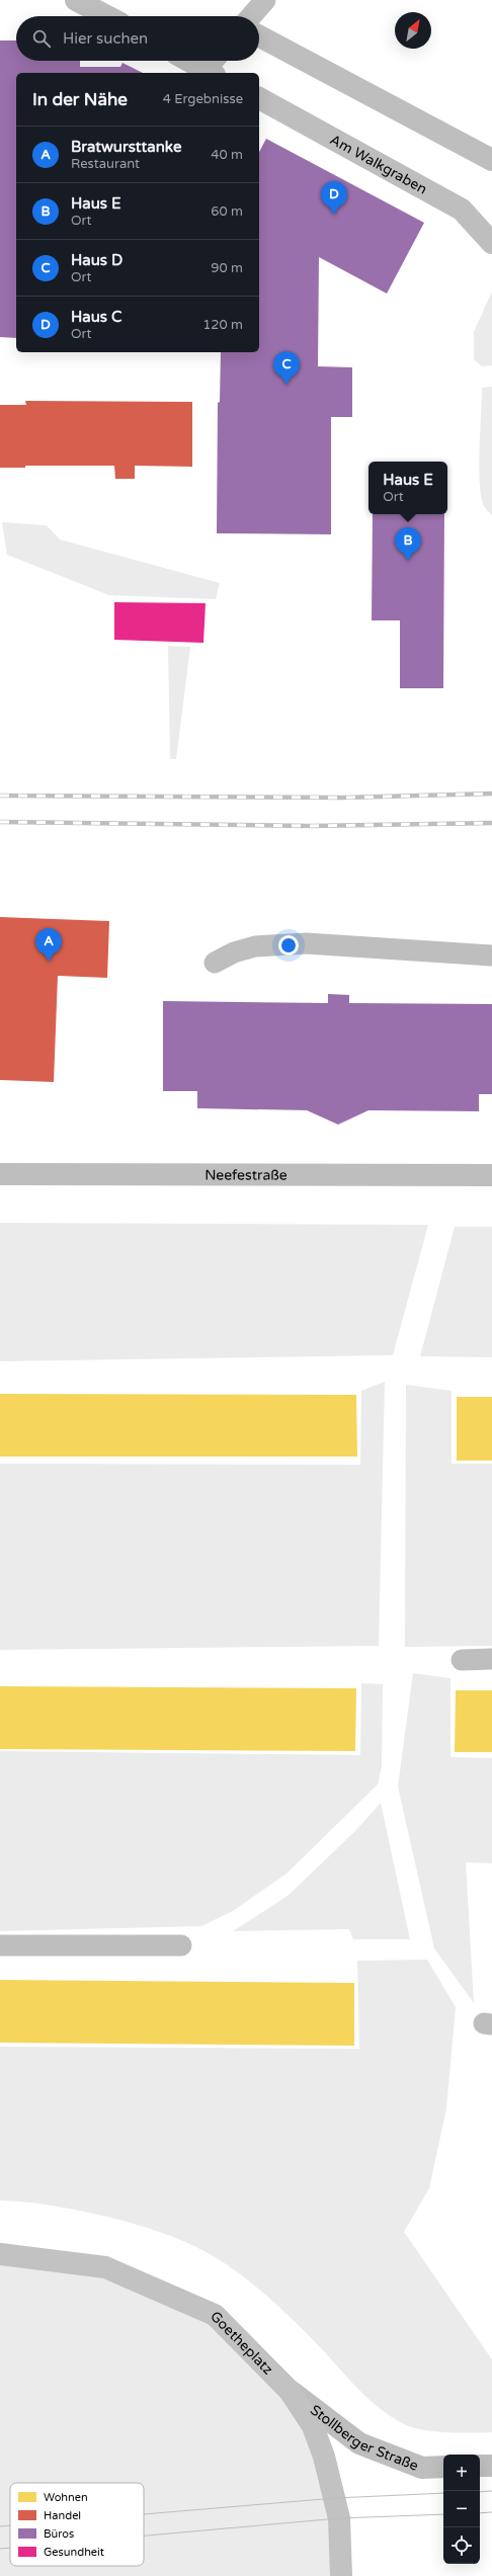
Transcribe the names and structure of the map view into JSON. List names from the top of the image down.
{
  "streets": {
    "main road": ["Goetheplatz"],
    "street": ["Am Walkgraben", "Neefestraße", "Stollberger Straße"]
  },
  "crossings": [
    ["Goetheplatz", "Stollberger Straße"]
  ],
  "legend": [
    "Wohnen",
    "Handel",
    "Büros",
    "Gesundheit"
  ],
  "north": "top right",
  "page": {
    "search": "Hier suchen",
    "heading": ["In der Nähe", "4 Ergebnisse"],
    "list": [
      {
        "mark": "A",
        "name": "Bratwursttanke",
        "note": "Restaurant",
        "value": "40 m"
      },
      {
        "mark": "B",
        "name": "Haus E",
        "note": "Ort",
        "value": "60 m"
      },
      {
        "mark": "C",
        "name": "Haus D",
        "note": "Ort",
        "value": "90 m"
      },
      {
        "mark": "D",
        "name": "Haus C",
        "note": "Ort",
        "value": "120 m"
      }
    ],
    "pins": [
      "D",
      "C",
      "B",
      "A"
    ],
    "popup": ["Haus E", "Ort"],
    "map_buttons": ["+", "−"]
  }
}
